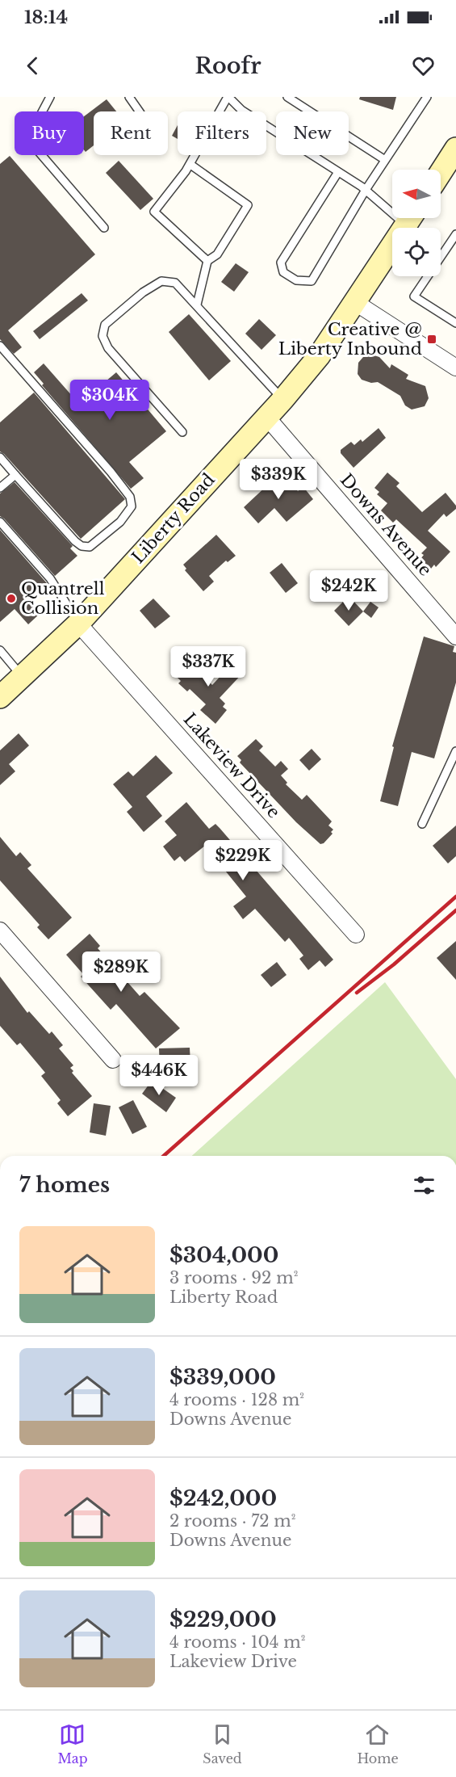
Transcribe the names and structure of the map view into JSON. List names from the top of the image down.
{
  "streets": {
    "main road": ["Liberty Road"],
    "street": ["Downs Avenue", "Lakeview Drive"]
  },
  "crossings": [
    ["Liberty Road", "Downs Avenue"],
    ["Liberty Road", "Lakeview Drive"]
  ],
  "places": {
    "transit": ["Creative @ Liberty Inbound"],
    "other": ["Quantrell Collision"]
  },
  "north": "left",
  "page": {
    "status": "18:14",
    "header": "Roofr",
    "chip": [
      "Buy",
      "Rent",
      "Filters",
      "New"
    ],
    "price": [
      "$304K",
      "$339K",
      "$242K",
      "$337K",
      "$229K",
      "$289K",
      "$446K"
    ],
    "heading": "7 homes",
    "list": [
      {
        "name": "$304,000",
        "note": "3 rooms · 92 m² · Liberty Road"
      },
      {
        "name": "$339,000",
        "note": "4 rooms · 128 m² · Downs Avenue"
      },
      {
        "name": "$242,000",
        "note": "2 rooms · 72 m² · Downs Avenue"
      },
      {
        "name": "$229,000",
        "note": "4 rooms · 104 m² · Lakeview Drive"
      }
    ],
    "tabs": ["Map", "Saved", "Home"]
  }
}
